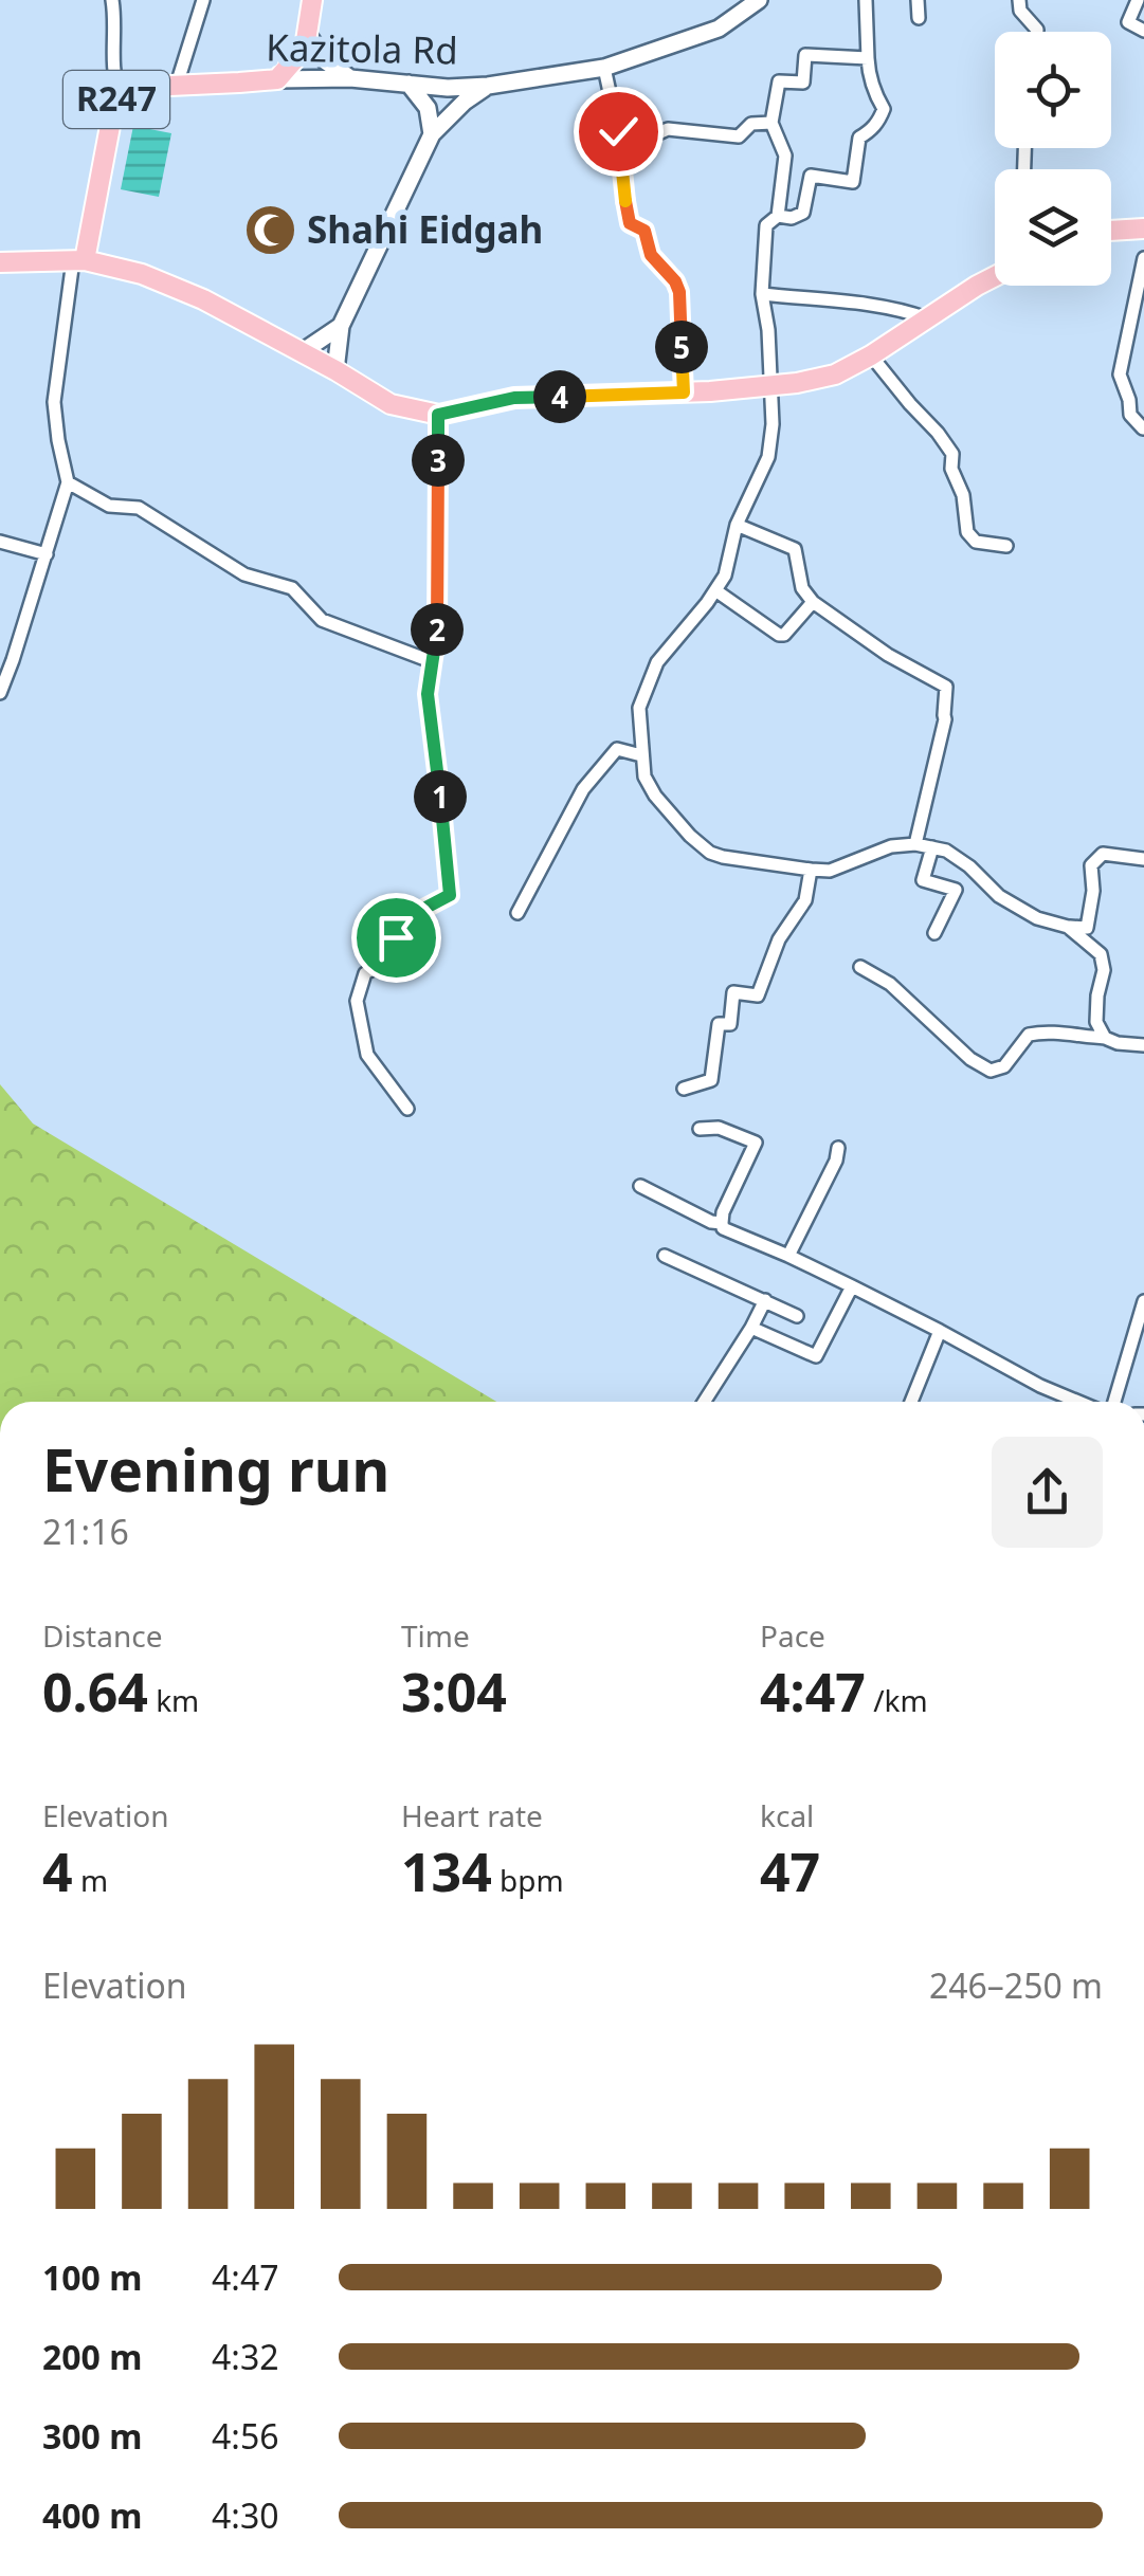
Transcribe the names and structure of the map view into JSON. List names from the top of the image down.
{
  "streets": {
    "main road": ["Kazitola Rd", "R247"]
  },
  "crossings": [
    ["Kazitola Rd", "R247"]
  ],
  "places": {
    "mosque": ["Shahi Eidgah"]
  },
  "page": {
    "pins": [
      "5",
      "4",
      "3",
      "2",
      "1"
    ],
    "heading": ["Evening run", "21:16"],
    "stats": [
      ["Distance", "0.64 km"],
      ["Time", "3:04"],
      ["Pace", "4:47 /km"],
      ["Elevation", "4 m"],
      ["Heart rate", "134 bpm"],
      ["kcal", "47"]
    ],
    "chart": ["Elevation", "246–250 m"],
    "list": [
      {
        "name": "100 m",
        "note": "4:47"
      },
      {
        "name": "200 m",
        "note": "4:32"
      },
      {
        "name": "300 m",
        "note": "4:56"
      },
      {
        "name": "400 m",
        "note": "4:30"
      }
    ]
  }
}
